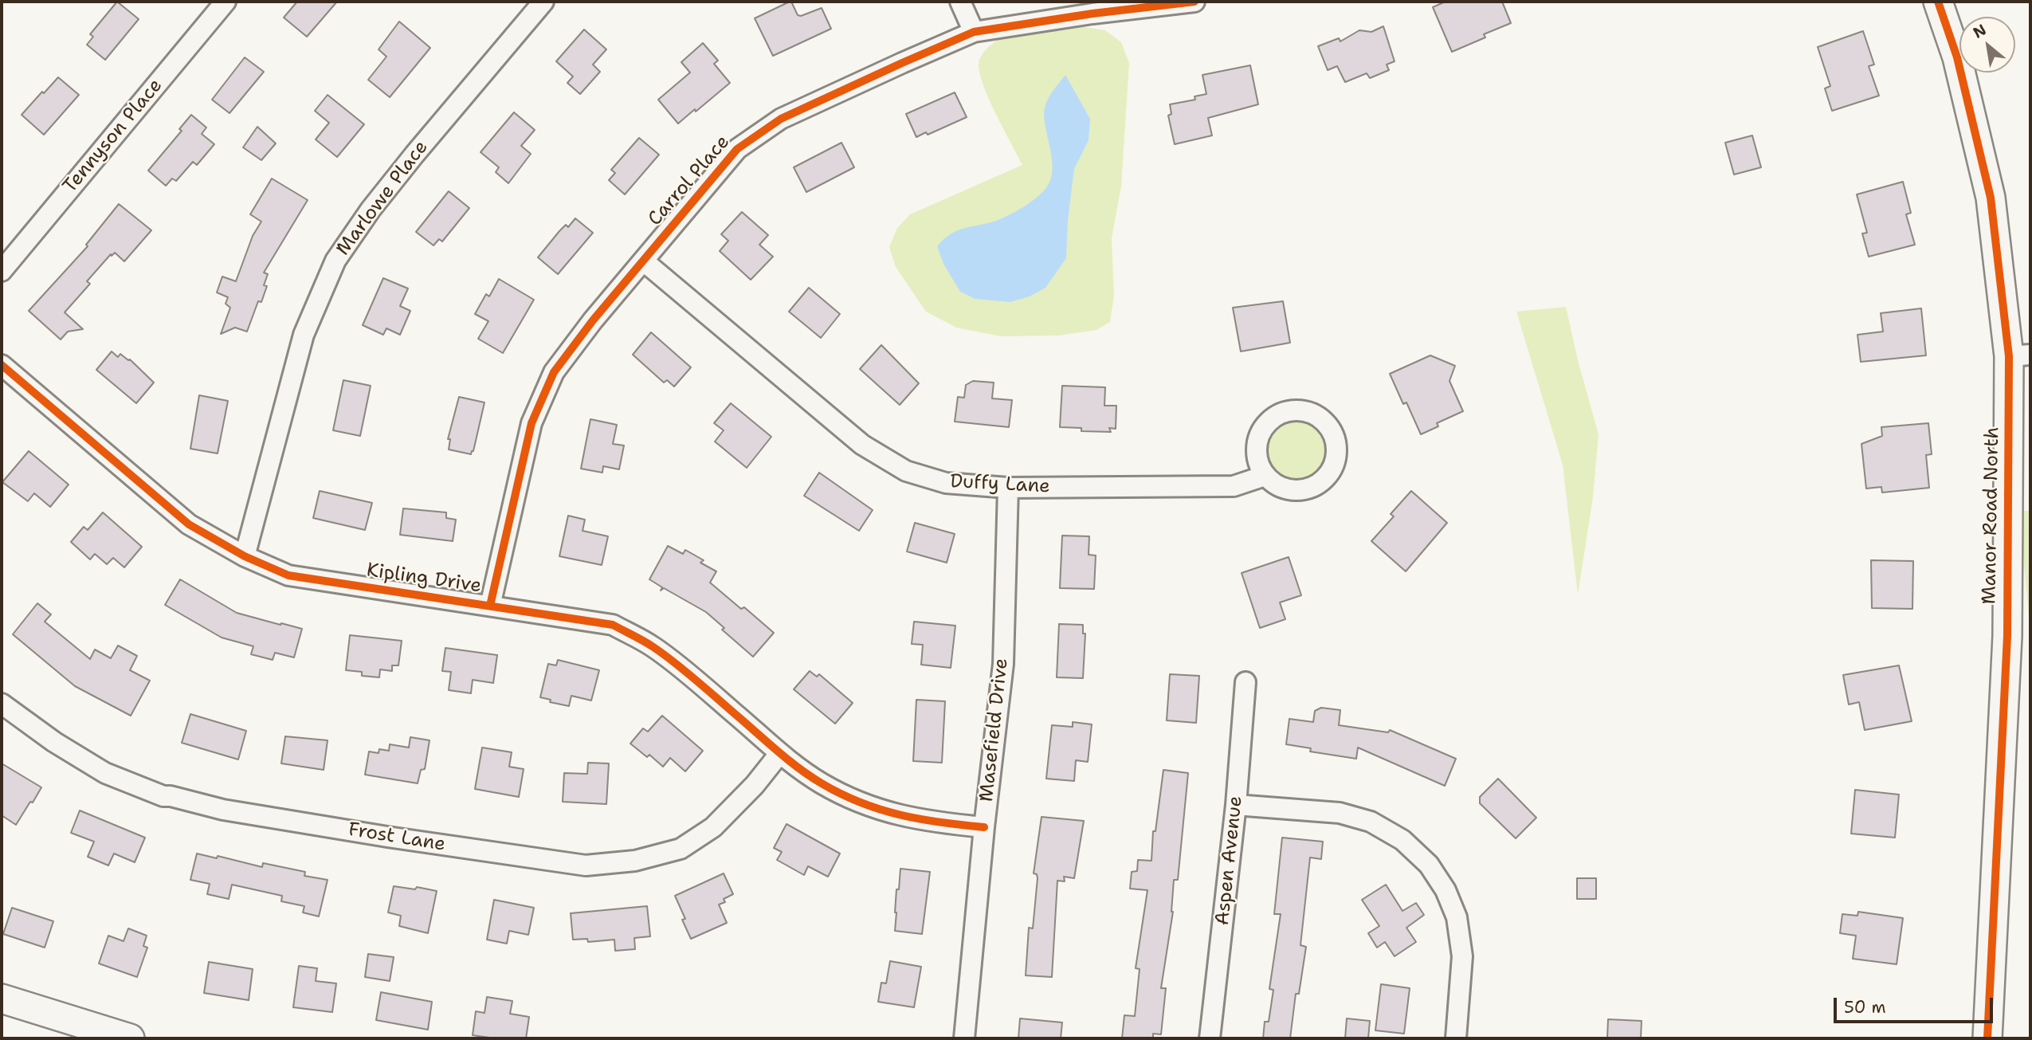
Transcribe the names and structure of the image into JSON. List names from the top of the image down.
{
  "streets": {
    "street": [
      "Tennyson Place",
      "Carrol Place",
      "Marlowe Place",
      "Duffy Lane",
      "Manor Road North",
      "Kipling Drive",
      "Masefield Drive",
      "Frost Lane",
      "Aspen Avenue"
    ]
  },
  "crossings": [
    ["Carrol Place", "Duffy Lane"],
    ["Carrol Place", "Kipling Drive"],
    ["Marlowe Place", "Kipling Drive"],
    ["Duffy Lane", "Masefield Drive"],
    ["Kipling Drive", "Masefield Drive"],
    ["Kipling Drive", "Frost Lane"]
  ],
  "scale_bar": "50 m",
  "north": "top left"
}
